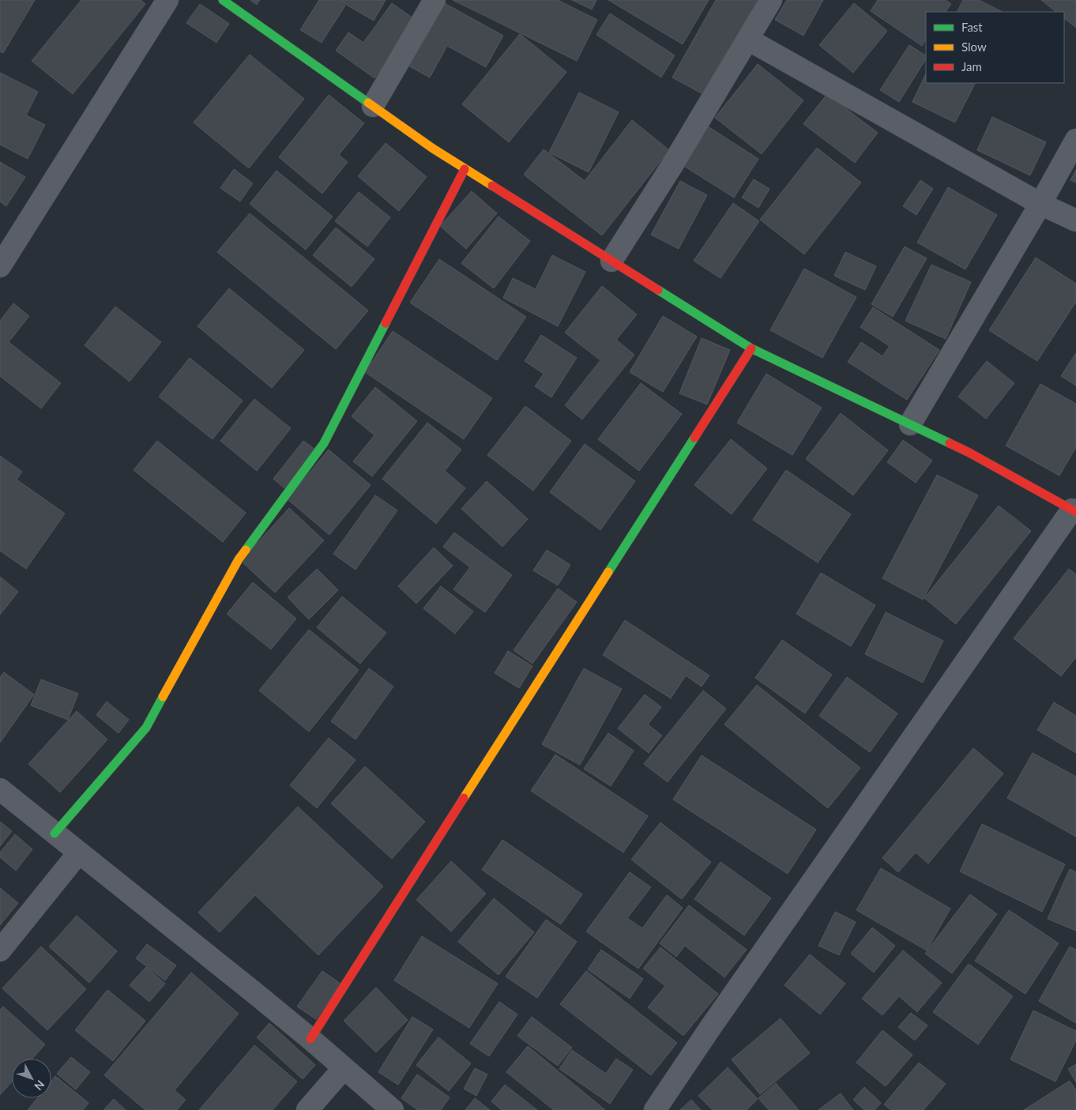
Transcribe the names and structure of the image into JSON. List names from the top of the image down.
{
  "legend": ["Fast", "Slow", "Jam"],
  "north": "bottom right"
}
